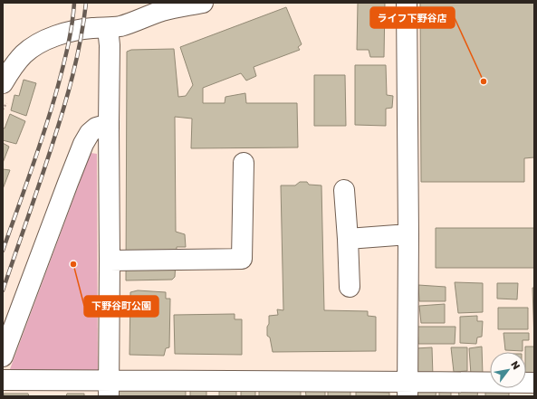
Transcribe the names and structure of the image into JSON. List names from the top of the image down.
{
  "places": ["ライフ下野谷店", "下野谷町公園"],
  "north": "top right"
}
